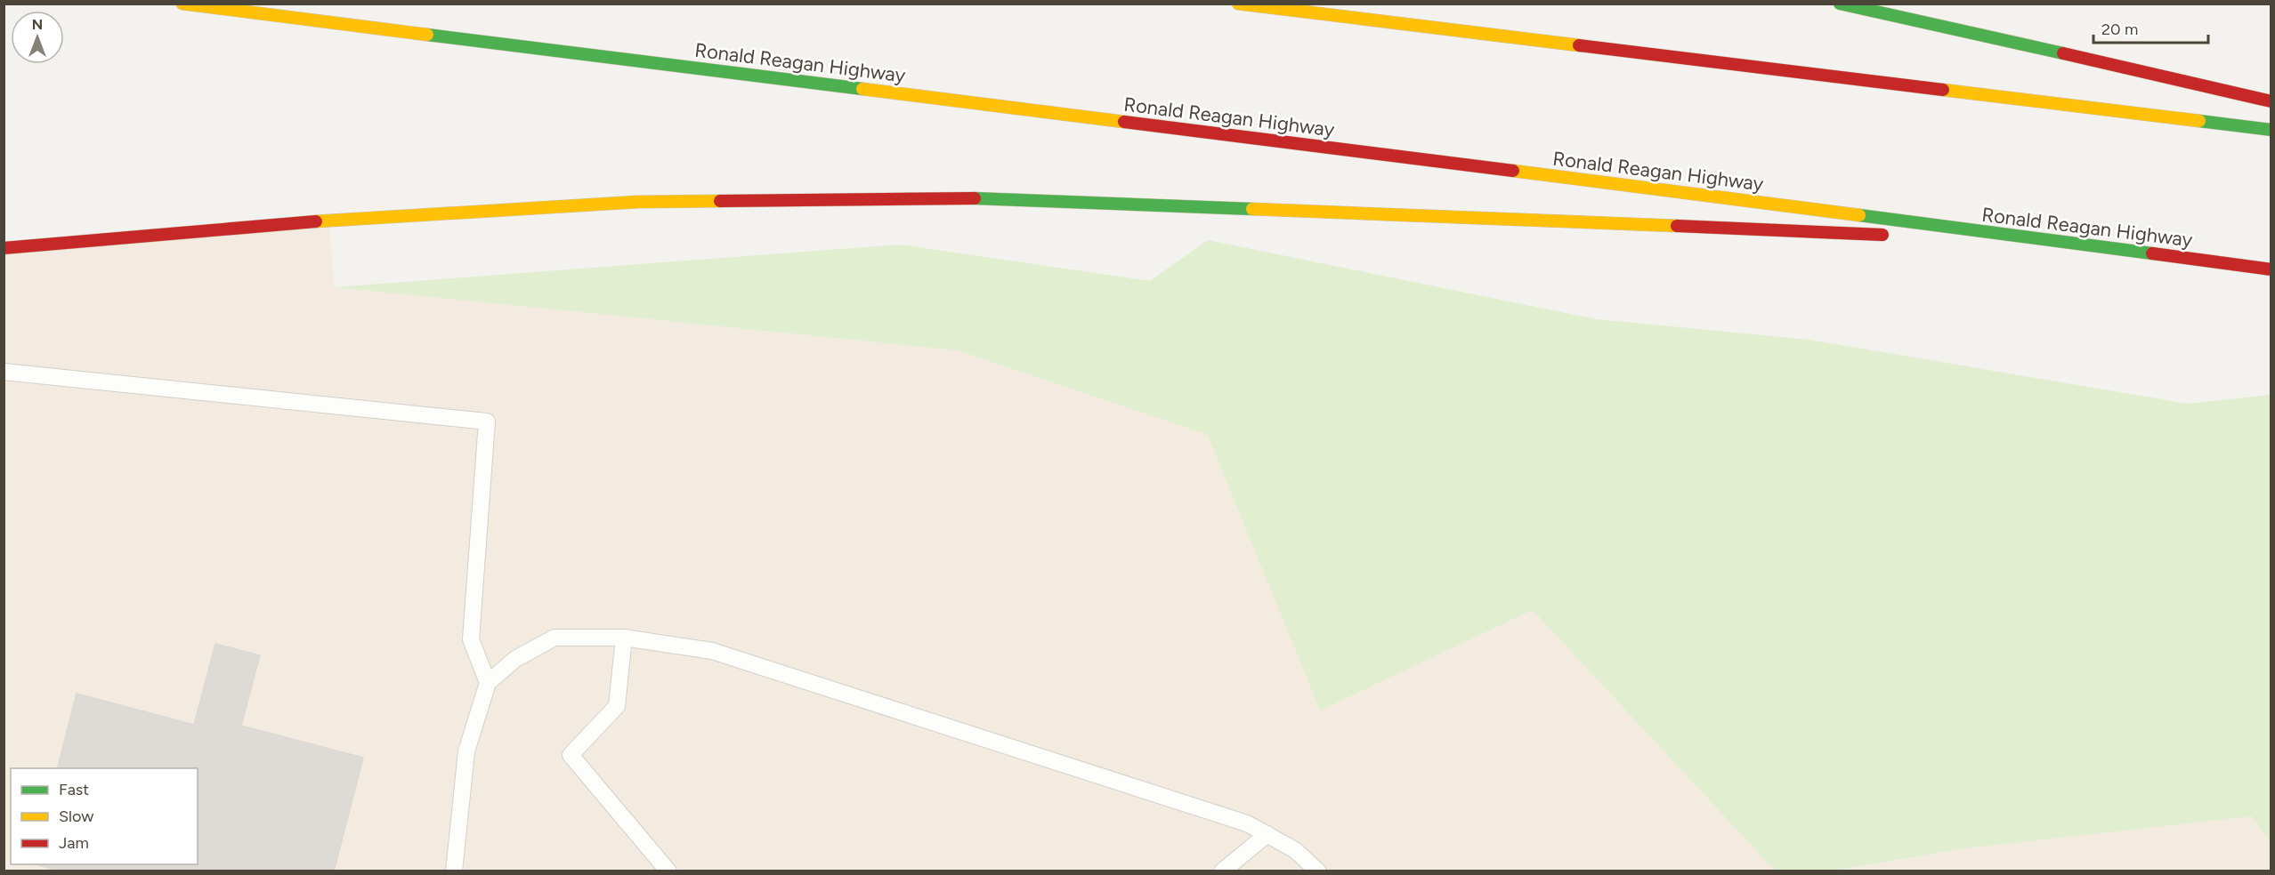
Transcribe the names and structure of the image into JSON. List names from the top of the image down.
{
  "streets": {
    "highway": ["Ronald Reagan Highway"]
  },
  "legend": ["Fast", "Slow", "Jam"],
  "scale_bar": "20 m",
  "north": "top"
}
